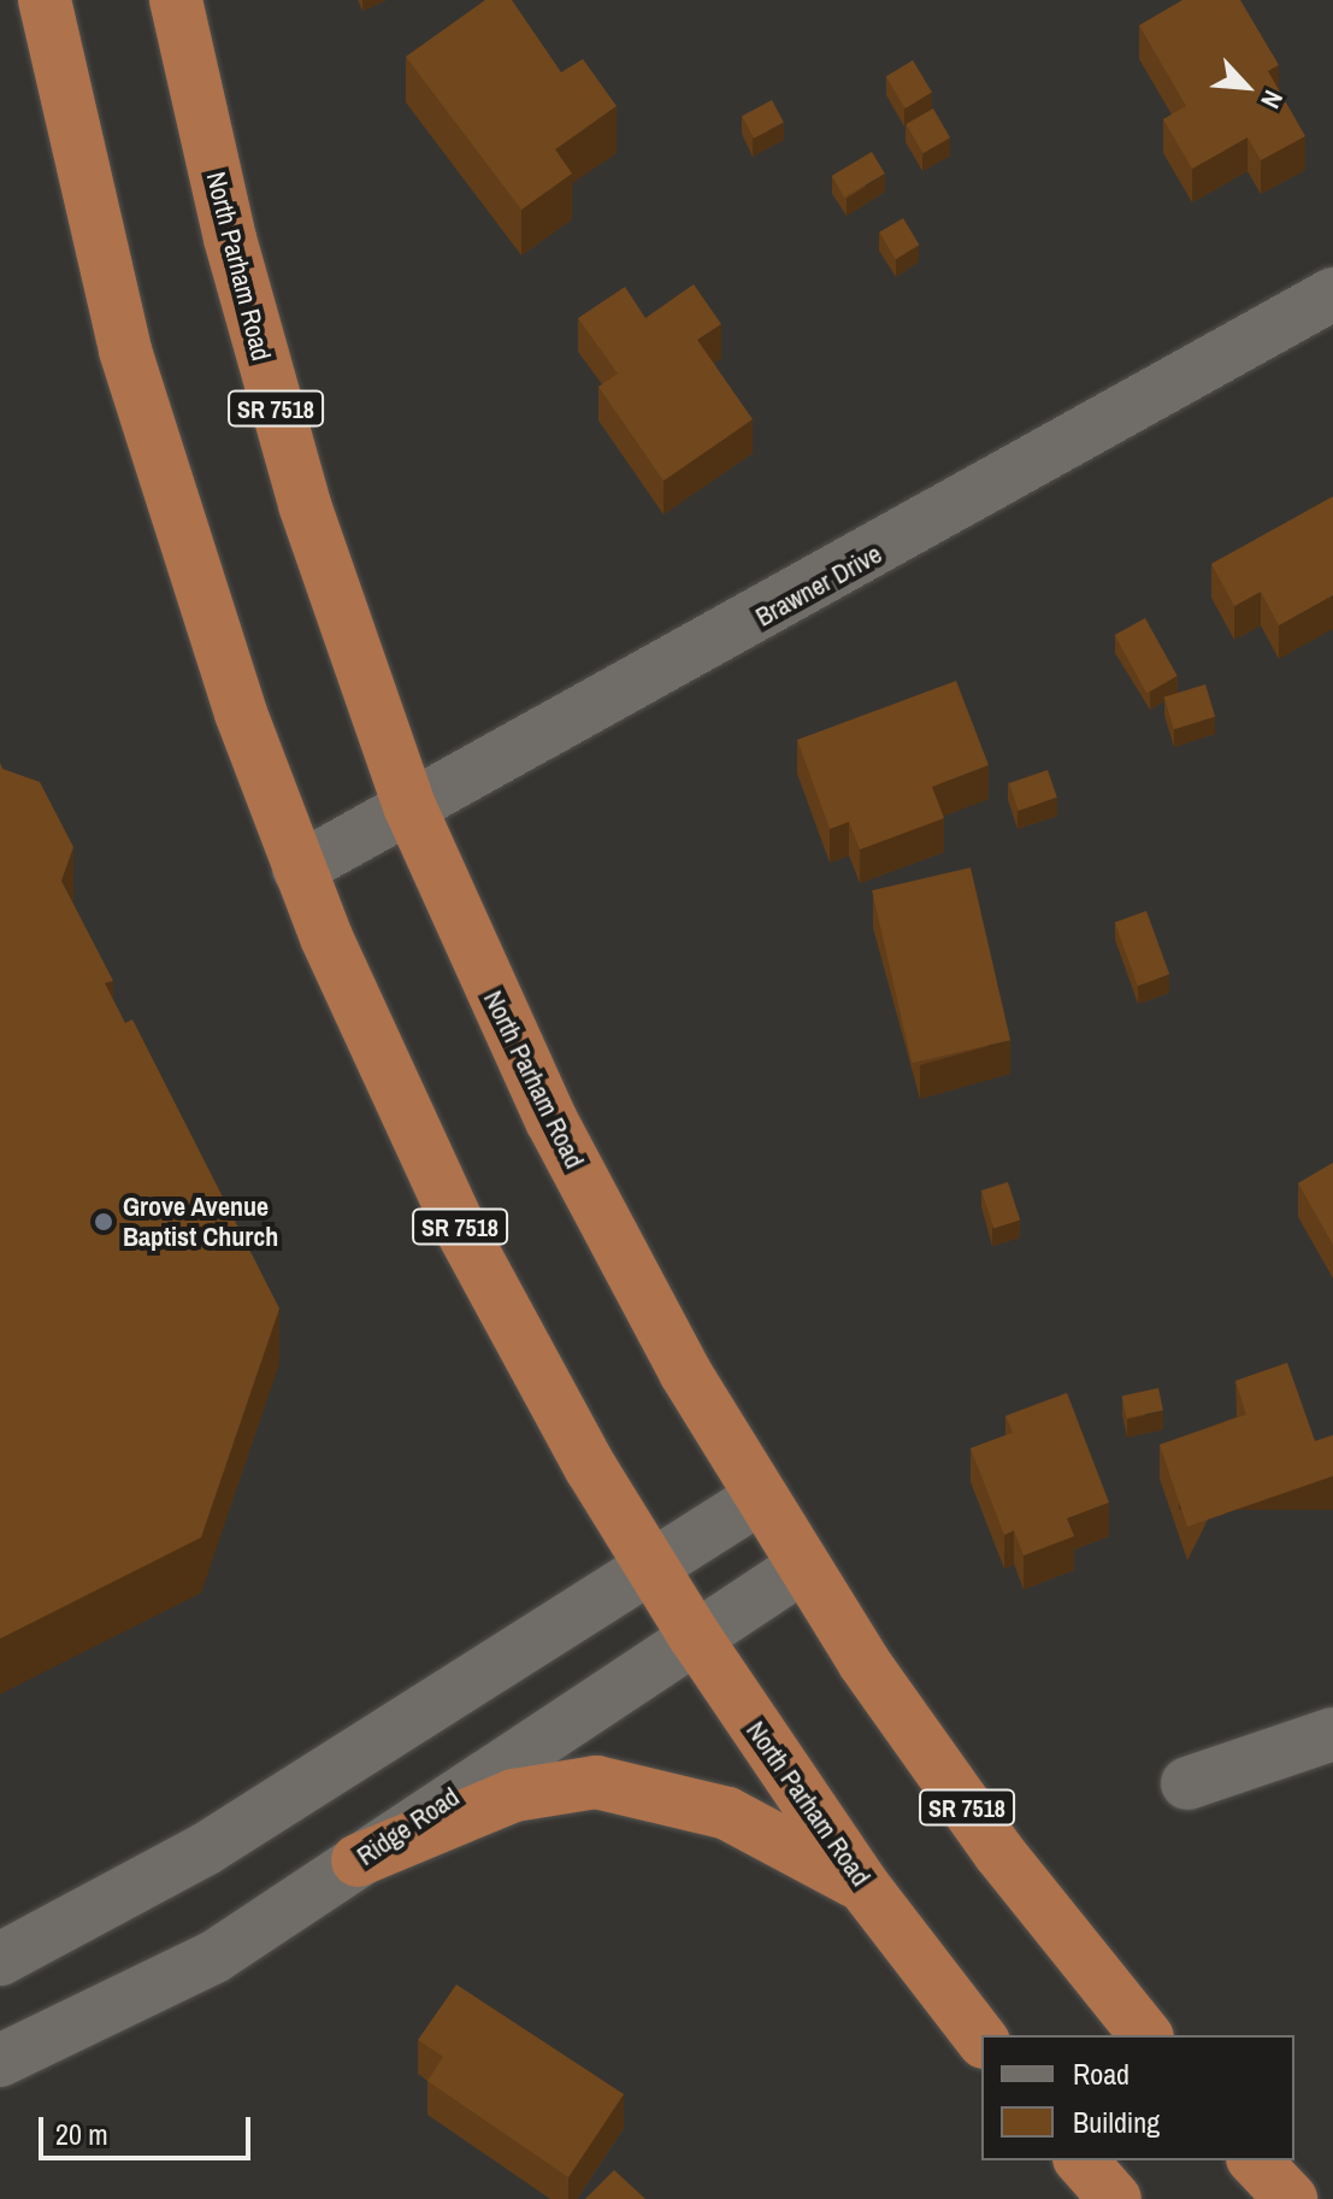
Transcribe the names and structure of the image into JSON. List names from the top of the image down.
{
  "streets": {
    "highway": ["North Parham Road", "SR 7518"],
    "street": ["Brawner Drive", "Ridge Road"]
  },
  "crossings": [
    ["North Parham Road", "Brawner Drive"],
    ["North Parham Road", "Ridge Road"]
  ],
  "places": ["Grove Avenue Baptist Church"],
  "legend": ["Road", "Building"],
  "scale_bar": "20 m",
  "north": "bottom right"
}
